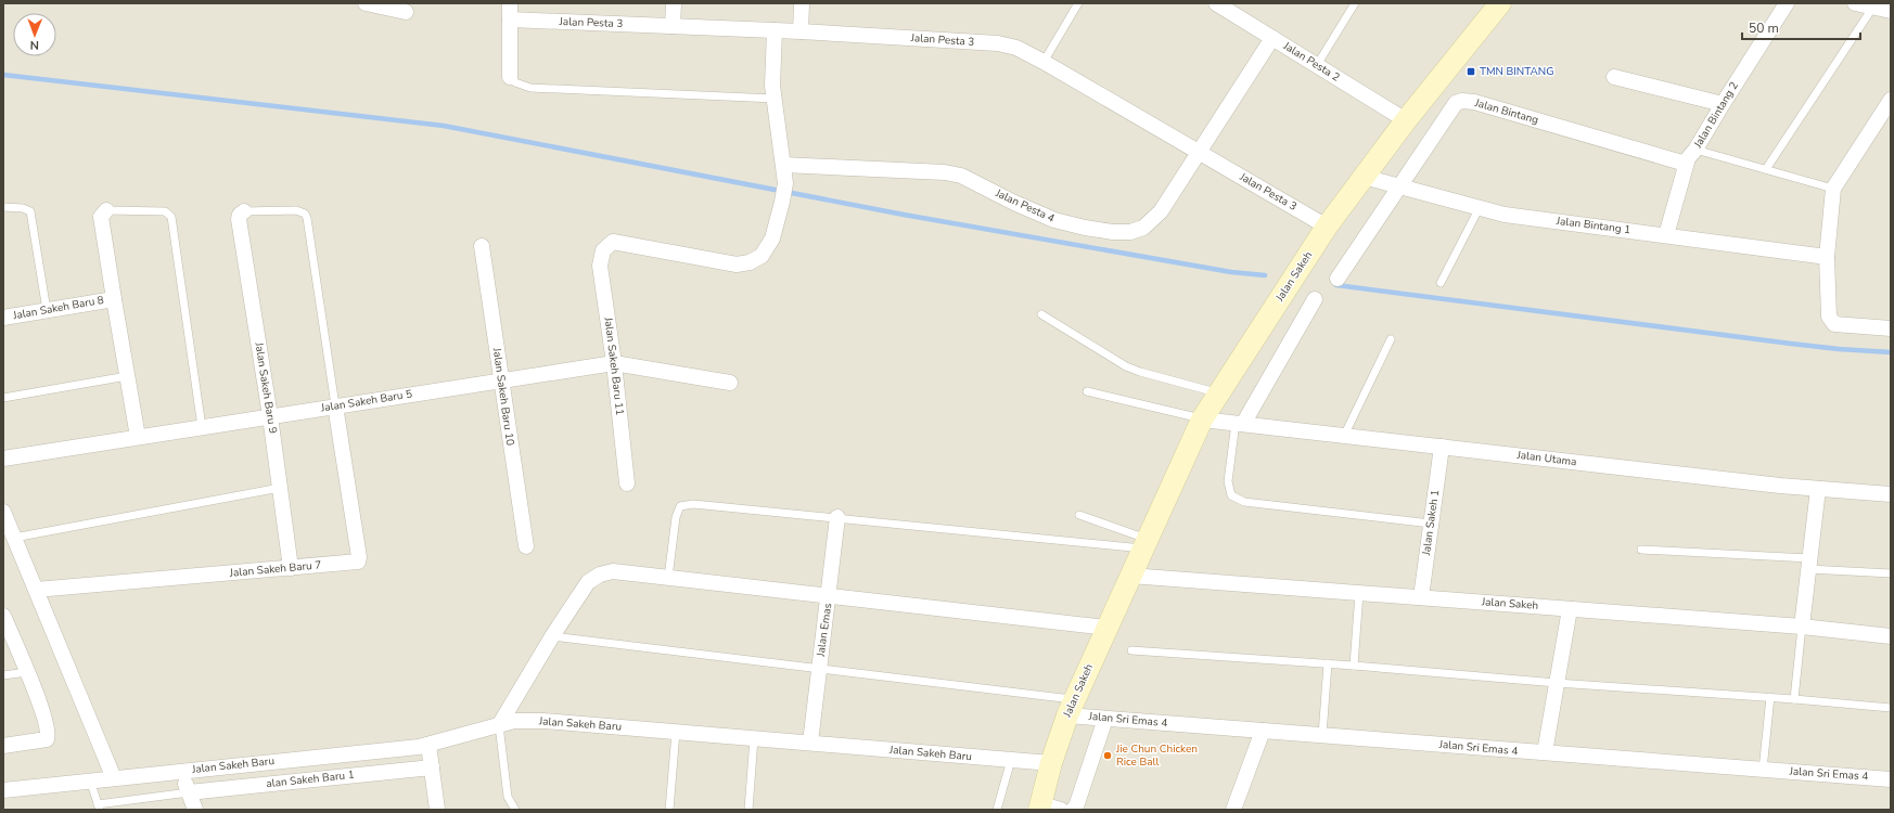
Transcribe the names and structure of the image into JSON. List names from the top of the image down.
{
  "streets": {
    "street": [
      "Jalan Pesta 3",
      "Jalan Pesta 2",
      "Jalan Bintang",
      "Jalan Bintang 2",
      "Jalan Pesta 4",
      "Jalan Bintang 1",
      "Jalan Sakeh",
      "Jalan Sakeh Baru 8",
      "Jalan Sakeh Baru 11",
      "Jalan Sakeh Baru 9",
      "Jalan Sakeh Baru 10",
      "Jalan Sakeh Baru 5",
      "Jalan Utama",
      "Jalan Sakeh 1",
      "Jalan Sakeh Baru 7",
      "Jalan Emas",
      "Jalan Sri Emas 4",
      "Jalan Sakeh Baru",
      "alan Sakeh Baru 1"
    ]
  },
  "crossings": [
    ["Jalan Pesta 3", "Jalan Pesta 4"],
    ["Jalan Pesta 3", "Jalan Sakeh"],
    ["Jalan Pesta 2", "Jalan Pesta 4"],
    ["Jalan Pesta 2", "Jalan Sakeh"],
    ["Jalan Bintang", "Jalan Bintang 2"],
    ["Jalan Bintang", "Jalan Bintang 1"],
    ["Jalan Bintang 2", "Jalan Bintang 1"],
    ["Jalan Pesta 4", "Jalan Sakeh Baru 11"],
    ["Jalan Bintang 1", "Jalan Sakeh"],
    ["Jalan Sakeh", "Jalan Utama"],
    ["Jalan Sakeh", "Jalan Sakeh 1"],
    ["Jalan Sakeh", "Jalan Sri Emas 4"],
    ["Jalan Sakeh", "Jalan Sakeh Baru"],
    ["Jalan Sakeh Baru 11", "Jalan Sakeh Baru 5"],
    ["Jalan Sakeh Baru 9", "Jalan Sakeh Baru 5"],
    ["Jalan Sakeh Baru 9", "Jalan Sakeh Baru 7"],
    ["Jalan Sakeh Baru 10", "Jalan Sakeh Baru 5"],
    ["Jalan Sakeh Baru 5", "Jalan Sakeh Baru 7"],
    ["Jalan Utama", "Jalan Sakeh 1"],
    ["Jalan Emas", "Jalan Sakeh Baru"]
  ],
  "places": {
    "transit": ["TMN BINTANG"],
    "other": ["Jie Chun Chicken Rice Ball"]
  },
  "scale_bar": "50 m",
  "north": "bottom"
}
